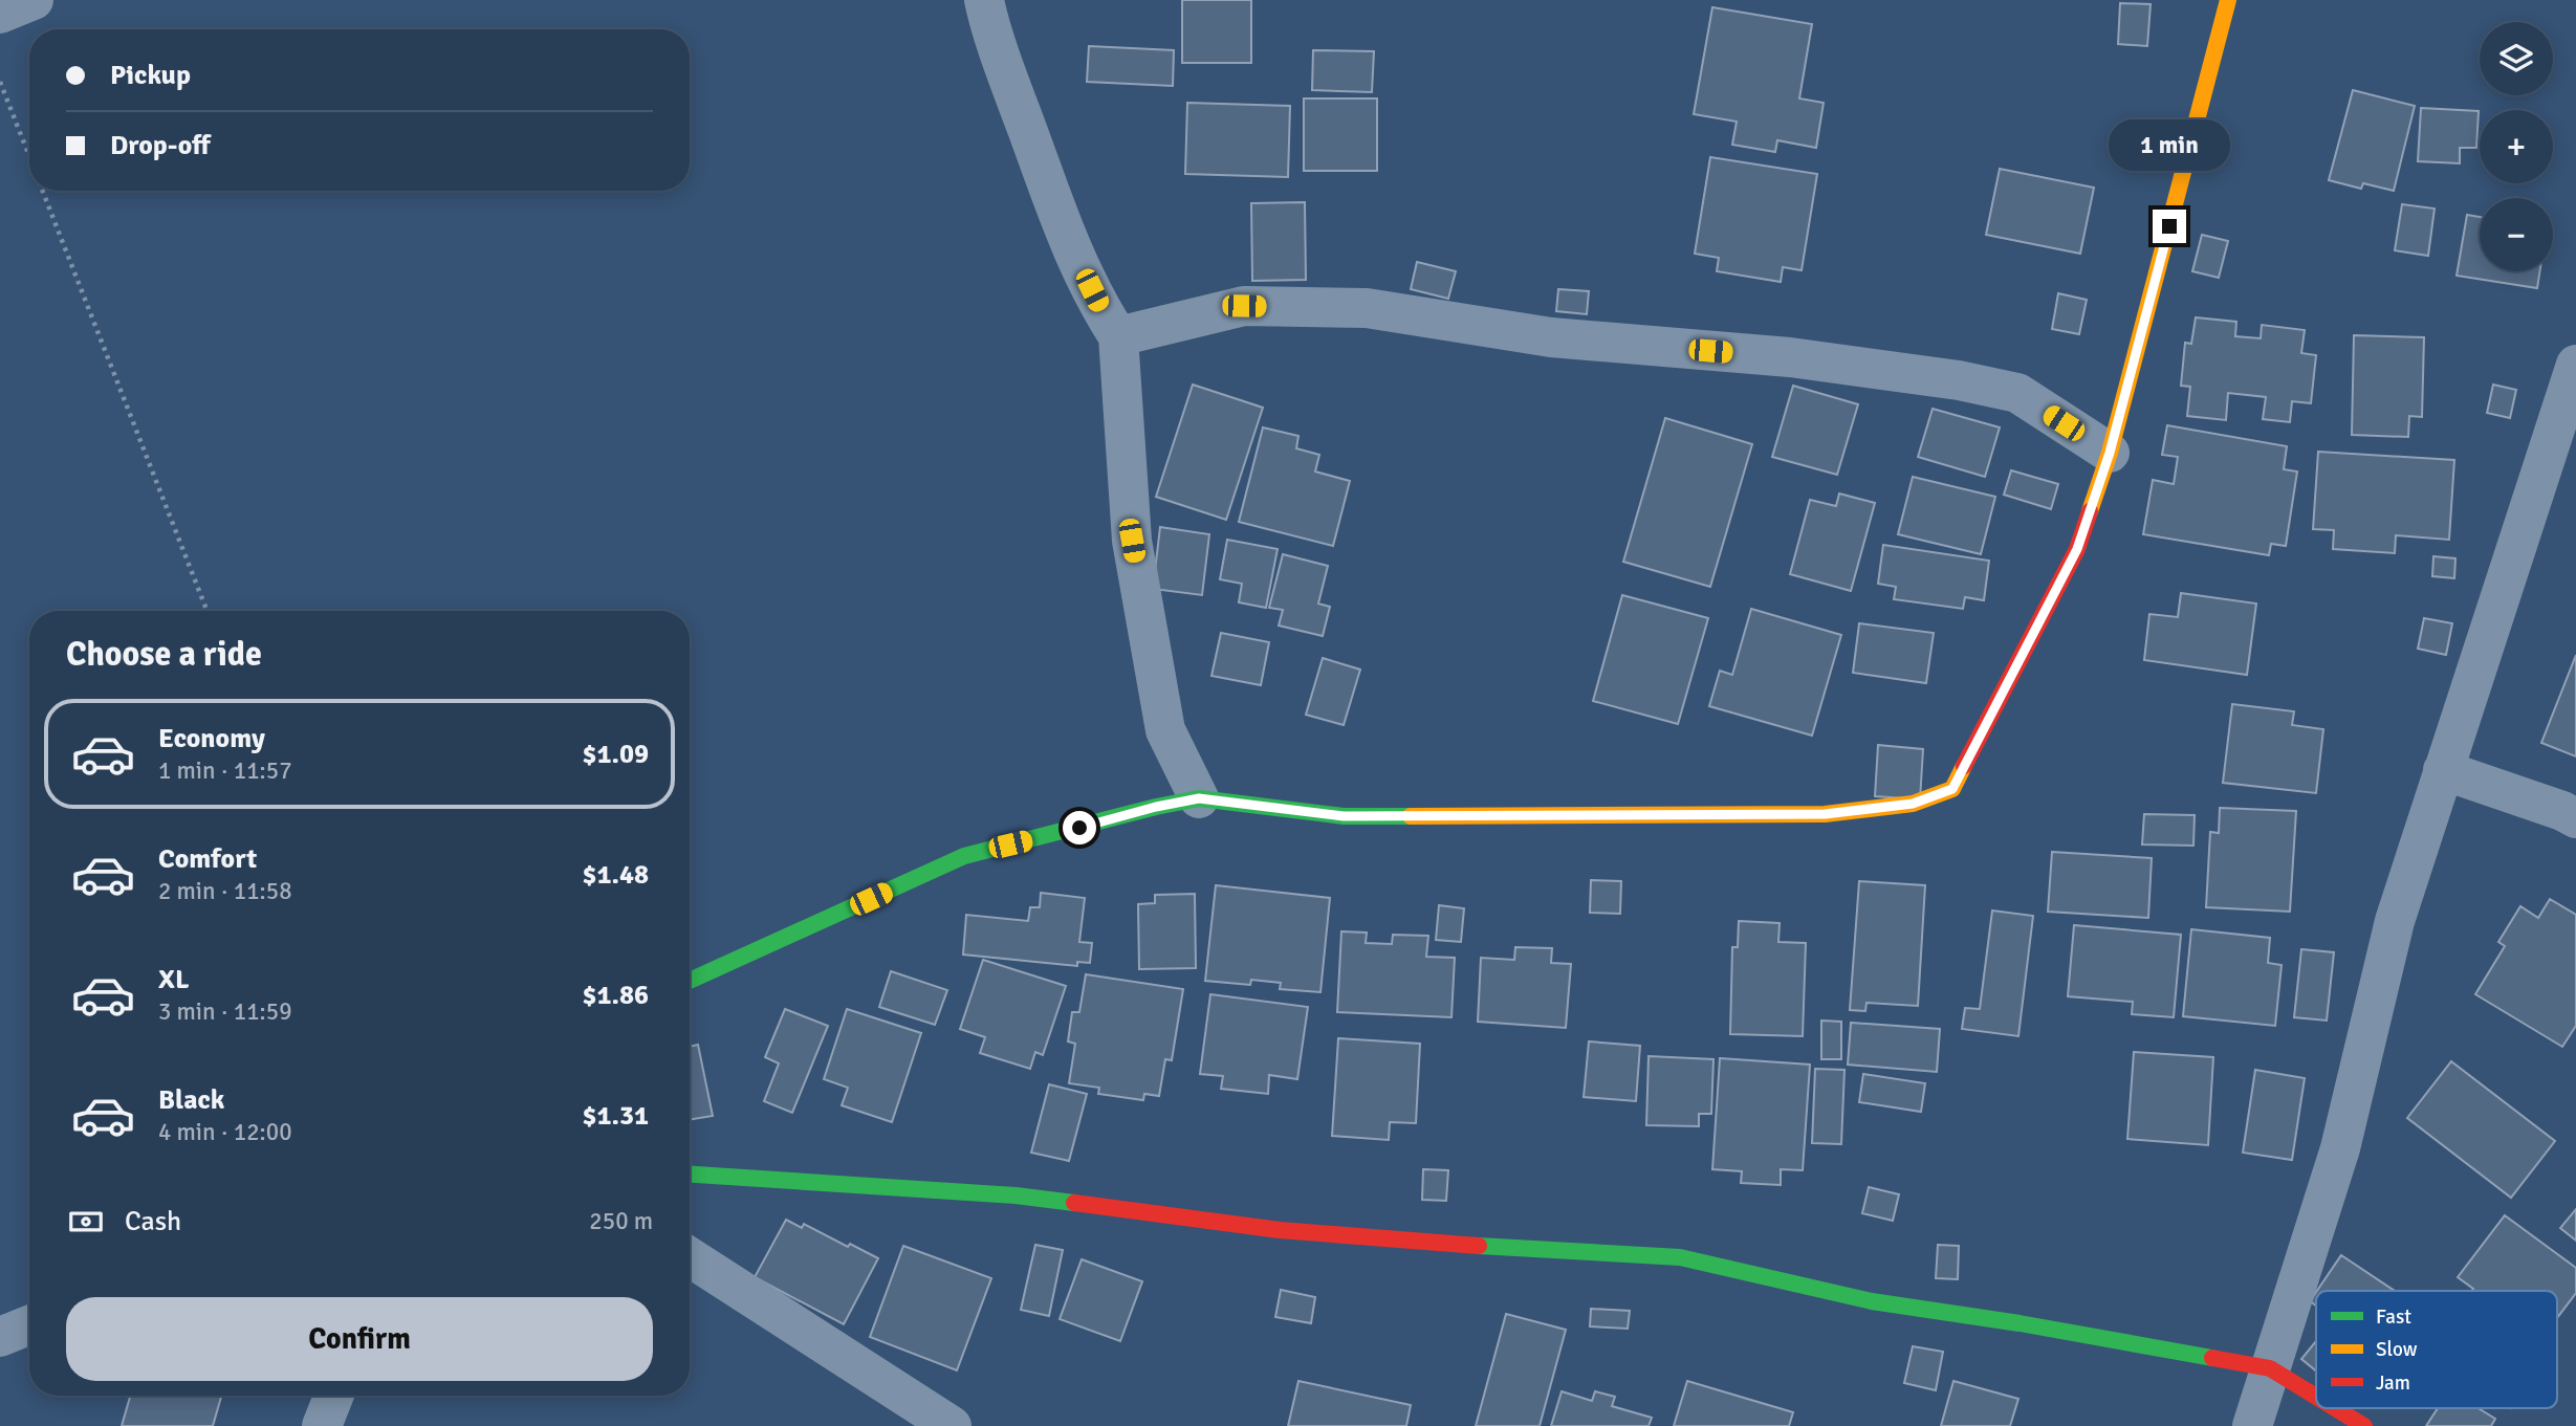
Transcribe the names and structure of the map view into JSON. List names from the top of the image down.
{
  "legend": ["Fast", "Slow", "Jam"],
  "page": {
    "map_buttons": ["+", "−"],
    "banner": ["Pickup", "Drop-off"],
    "bubble": "1 min",
    "heading": "Choose a ride",
    "list": [
      {
        "name": "Economy",
        "note": "1 min · 11:57",
        "value": "$1.09"
      },
      {
        "name": "Comfort",
        "note": "2 min · 11:58",
        "value": "$1.48"
      },
      {
        "name": "XL",
        "note": "3 min · 11:59",
        "value": "$1.86"
      },
      {
        "name": "Black",
        "note": "4 min · 12:00",
        "value": "$1.31"
      }
    ],
    "pay": ["Cash", "250 m"],
    "buttons": "Confirm"
  }
}
